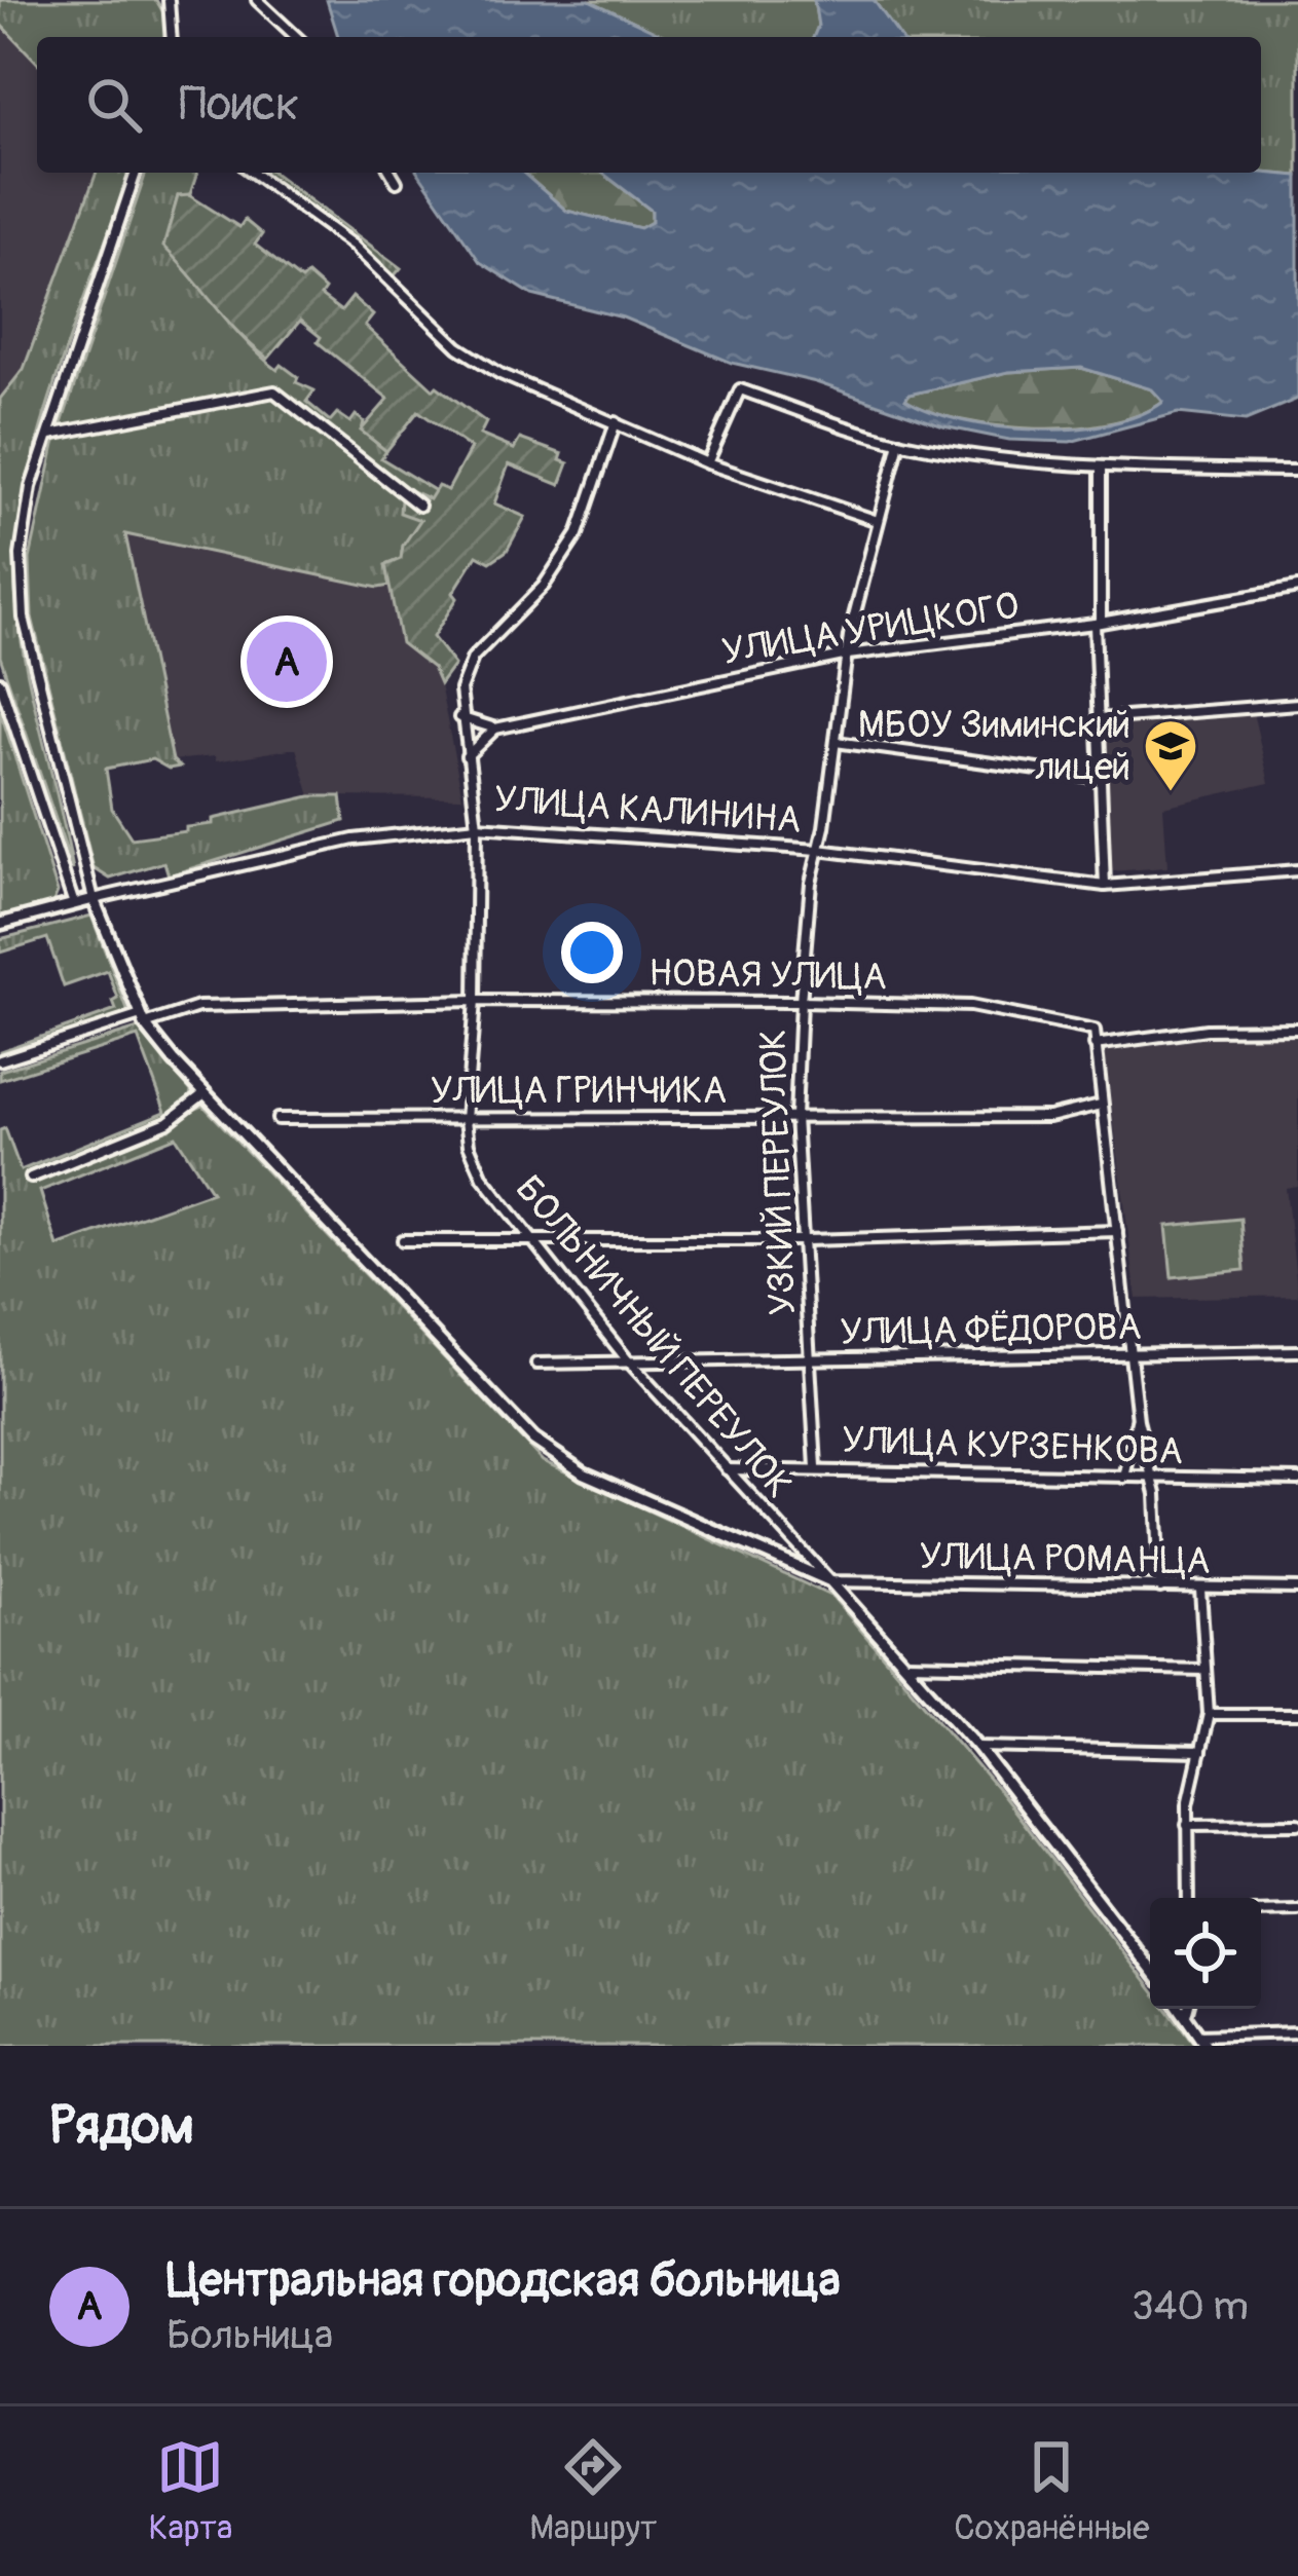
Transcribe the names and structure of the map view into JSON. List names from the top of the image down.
{
  "streets": {
    "street": [
      "УЛИЦА УРИЦКОГО",
      "УЛИЦА КАЛИНИНА",
      "НОВАЯ УЛИЦА",
      "УЛИЦА ГРИНЧИКА",
      "УЗКИЙ ПЕРЕУЛОК",
      "УЛИЦА ФЁДОРОВА",
      "БОЛЬНИЧНЫЙ ПЕРЕУЛОК",
      "УЛИЦА КУРЗЕНКОВА",
      "УЛИЦА РОМАНЦА"
    ]
  },
  "crossings": [
    ["УЛИЦА УРИЦКОГО", "УЗКИЙ ПЕРЕУЛОК"],
    ["УЛИЦА КАЛИНИНА", "УЗКИЙ ПЕРЕУЛОК"],
    ["УЛИЦА КАЛИНИНА", "БОЛЬНИЧНЫЙ ПЕРЕУЛОК"],
    ["НОВАЯ УЛИЦА", "УЗКИЙ ПЕРЕУЛОК"],
    ["НОВАЯ УЛИЦА", "БОЛЬНИЧНЫЙ ПЕРЕУЛОК"],
    ["УЛИЦА ГРИНЧИКА", "УЗКИЙ ПЕРЕУЛОК"],
    ["УЛИЦА ГРИНЧИКА", "БОЛЬНИЧНЫЙ ПЕРЕУЛОК"],
    ["УЗКИЙ ПЕРЕУЛОК", "УЛИЦА ФЁДОРОВА"],
    ["УЗКИЙ ПЕРЕУЛОК", "УЛИЦА КУРЗЕНКОВА"],
    ["УЛИЦА ФЁДОРОВА", "БОЛЬНИЧНЫЙ ПЕРЕУЛОК"],
    ["БОЛЬНИЧНЫЙ ПЕРЕУЛОК", "УЛИЦА КУРЗЕНКОВА"],
    ["БОЛЬНИЧНЫЙ ПЕРЕУЛОК", "УЛИЦА РОМАНЦА"]
  ],
  "places": {
    "school or university": ["МБОУ Зиминский лицей"]
  },
  "page": {
    "search": "Поиск",
    "pins": "A",
    "heading": "Рядом",
    "list": [
      {
        "mark": "A",
        "name": "Центральная городская больница",
        "note": "Больница",
        "value": "340 m"
      }
    ],
    "nav": ["Карта", "Маршрут", "Сохранённые"]
  }
}
